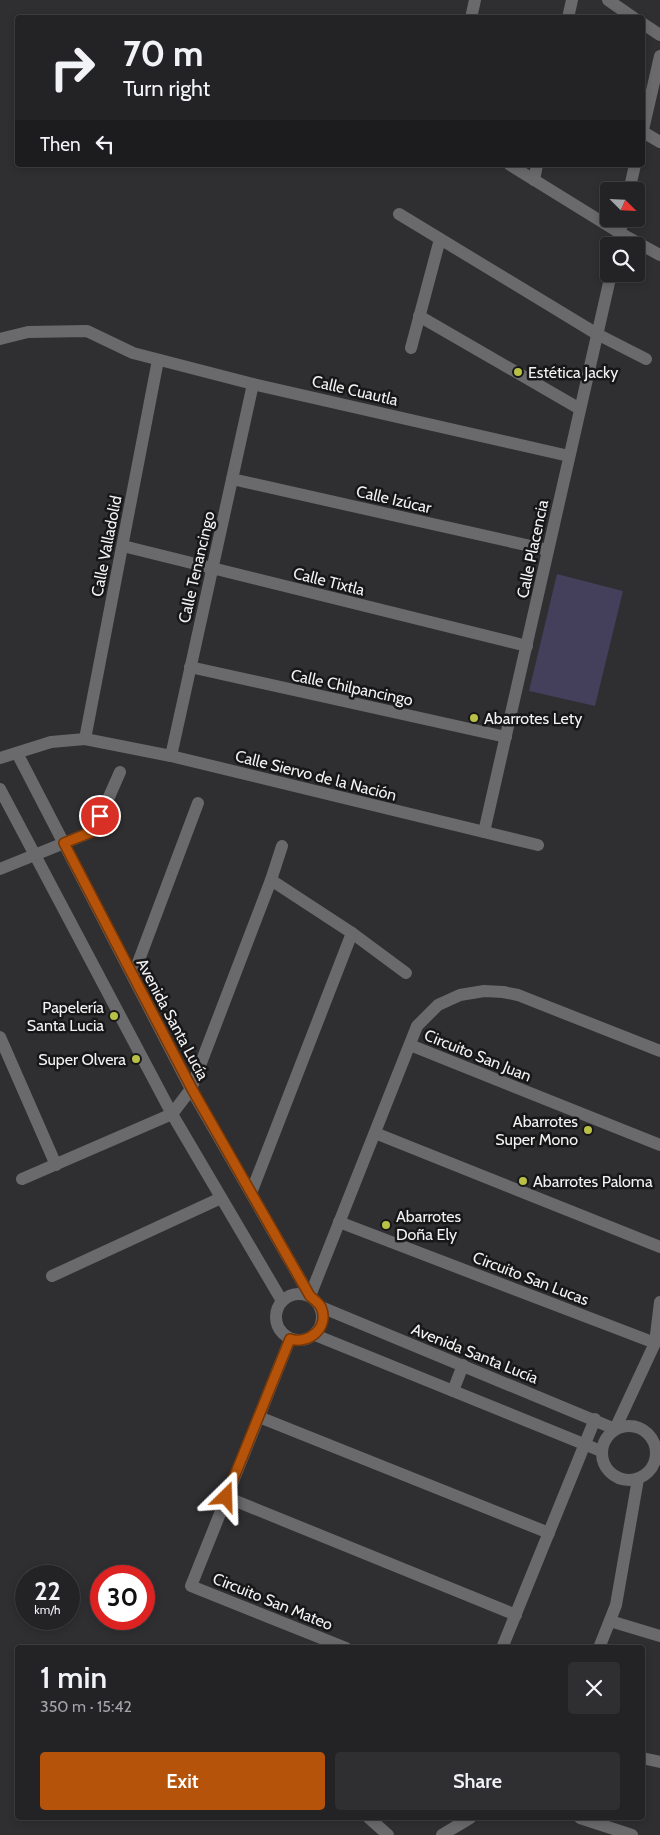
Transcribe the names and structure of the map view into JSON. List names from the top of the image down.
{
  "streets": {
    "street": [
      "Calle Cuautla",
      "Calle Izúcar",
      "Calle Valladolid",
      "Calle Placencia",
      "Calle Tenancingo",
      "Calle Tixtla",
      "Calle Chilpancingo",
      "Calle Siervo de la Nación",
      "Avenida Santa Lucía",
      "Circuito San Juan",
      "Circuito San Lucas",
      "Circuito San Mateo"
    ]
  },
  "crossings": [
    ["Calle Cuautla", "Calle Valladolid"],
    ["Calle Cuautla", "Calle Placencia"],
    ["Calle Cuautla", "Calle Tenancingo"],
    ["Calle Izúcar", "Calle Placencia"],
    ["Calle Izúcar", "Calle Tenancingo"],
    ["Calle Valladolid", "Calle Tixtla"],
    ["Calle Valladolid", "Calle Siervo de la Nación"],
    ["Calle Placencia", "Calle Tixtla"],
    ["Calle Placencia", "Calle Chilpancingo"],
    ["Calle Placencia", "Calle Siervo de la Nación"],
    ["Calle Tenancingo", "Calle Tixtla"],
    ["Calle Tenancingo", "Calle Chilpancingo"],
    ["Calle Tenancingo", "Calle Siervo de la Nación"],
    ["Calle Siervo de la Nación", "Avenida Santa Lucía"],
    ["Avenida Santa Lucía", "Circuito San Mateo"]
  ],
  "places": [
    "Estética Jacky",
    "Abarrotes Lety",
    "Papelería Santa Lucia",
    "Super Olvera",
    "Abarrotes Super Mono",
    "Abarrotes Paloma",
    "Abarrotes Doña Ely"
  ],
  "north": "bottom right",
  "page": {
    "turn": ["70 m", "Turn right"],
    "then": "Then",
    "speed": "22 km/h",
    "limit": "30",
    "heading": ["1 min", "350 m · 15:42"],
    "buttons": ["Exit", "Share"]
  }
}
